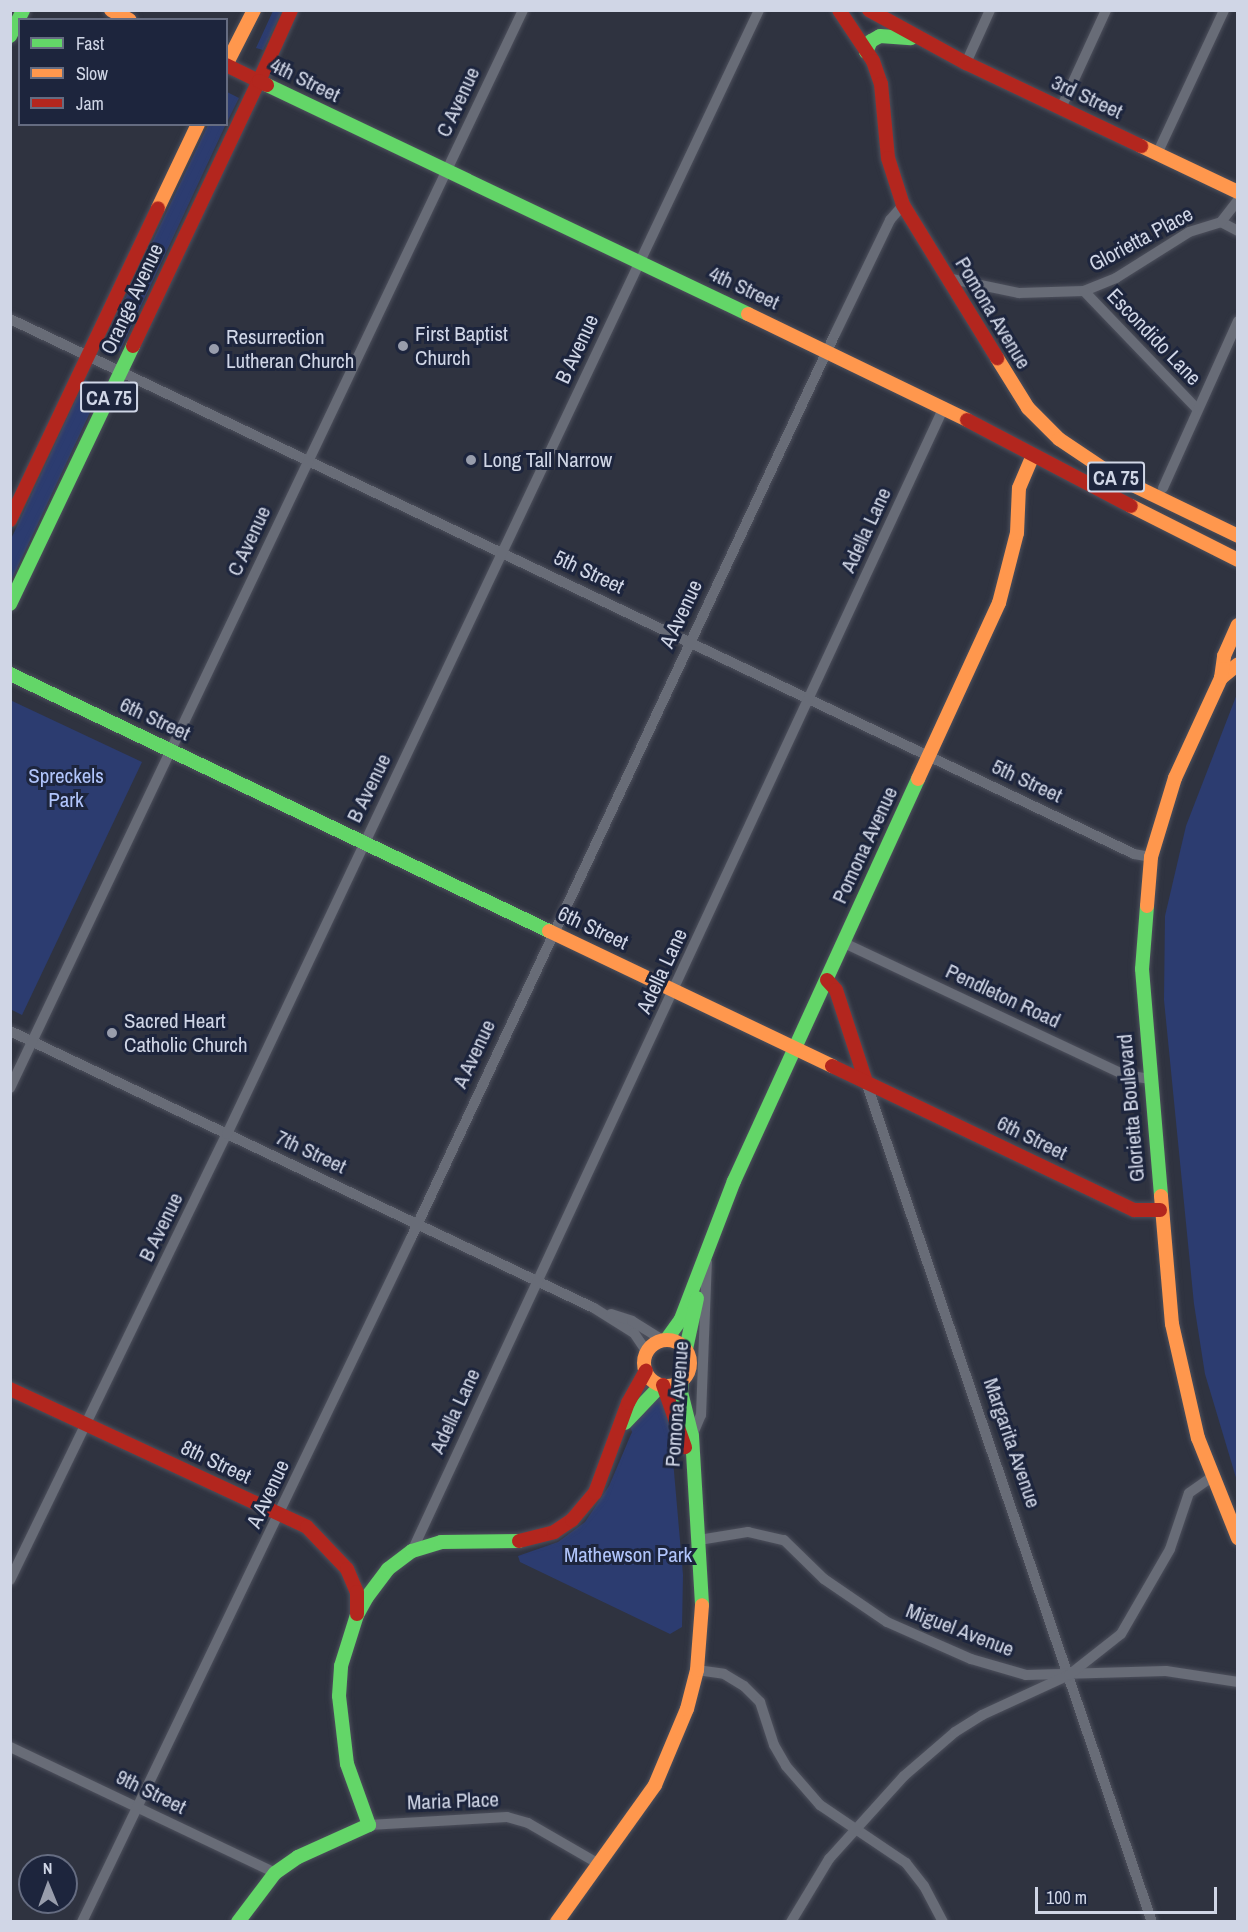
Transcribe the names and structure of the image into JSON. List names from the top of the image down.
{
  "streets": {
    "main road": [
      "4th Street",
      "3rd Street",
      "Orange Avenue",
      "Pomona Avenue",
      "CA 75",
      "6th Street",
      "Glorietta Boulevard",
      "Margarita Avenue",
      "8th Street"
    ],
    "street": [
      "C Avenue",
      "Glorietta Place",
      "Escondido Lane",
      "B Avenue",
      "Adella Lane",
      "5th Street",
      "A Avenue",
      "Pendleton Road",
      "7th Street",
      "Miguel Avenue",
      "9th Street",
      "Maria Place"
    ]
  },
  "crossings": [
    ["4th Street", "C Avenue"],
    ["4th Street", "Orange Avenue"],
    ["4th Street", "Pomona Avenue"],
    ["4th Street", "B Avenue"],
    ["4th Street", "Adella Lane"],
    ["4th Street", "A Avenue"],
    ["3rd Street", "Pomona Avenue"],
    ["C Avenue", "5th Street"],
    ["C Avenue", "6th Street"],
    ["C Avenue", "7th Street"],
    ["Glorietta Place", "Pomona Avenue"],
    ["Glorietta Place", "Escondido Lane"],
    ["Orange Avenue", "5th Street"],
    ["Pomona Avenue", "5th Street"],
    ["Pomona Avenue", "A Avenue"],
    ["Pomona Avenue", "6th Street"],
    ["Pomona Avenue", "Pendleton Road"],
    ["Pomona Avenue", "7th Street"],
    ["Pomona Avenue", "Margarita Avenue"],
    ["Pomona Avenue", "Miguel Avenue"],
    ["Pomona Avenue", "Maria Place"],
    ["B Avenue", "5th Street"],
    ["B Avenue", "6th Street"],
    ["B Avenue", "7th Street"],
    ["B Avenue", "8th Street"],
    ["Adella Lane", "5th Street"],
    ["Adella Lane", "6th Street"],
    ["Adella Lane", "7th Street"],
    ["5th Street", "A Avenue"],
    ["5th Street", "Glorietta Boulevard"],
    ["A Avenue", "6th Street"],
    ["A Avenue", "7th Street"],
    ["A Avenue", "8th Street"],
    ["A Avenue", "9th Street"],
    ["6th Street", "Glorietta Boulevard"],
    ["6th Street", "Margarita Avenue"],
    ["Pendleton Road", "Glorietta Boulevard"],
    ["Margarita Avenue", "Miguel Avenue"]
  ],
  "parks": ["Spreckels Park", "Mathewson Park"],
  "places": [
    "First Baptist Church",
    "Resurrection Lutheran Church",
    "Long Tall Narrow",
    "Sacred Heart Catholic Church"
  ],
  "legend": ["Fast", "Slow", "Jam"],
  "scale_bar": "100 m",
  "north": "top"
}
